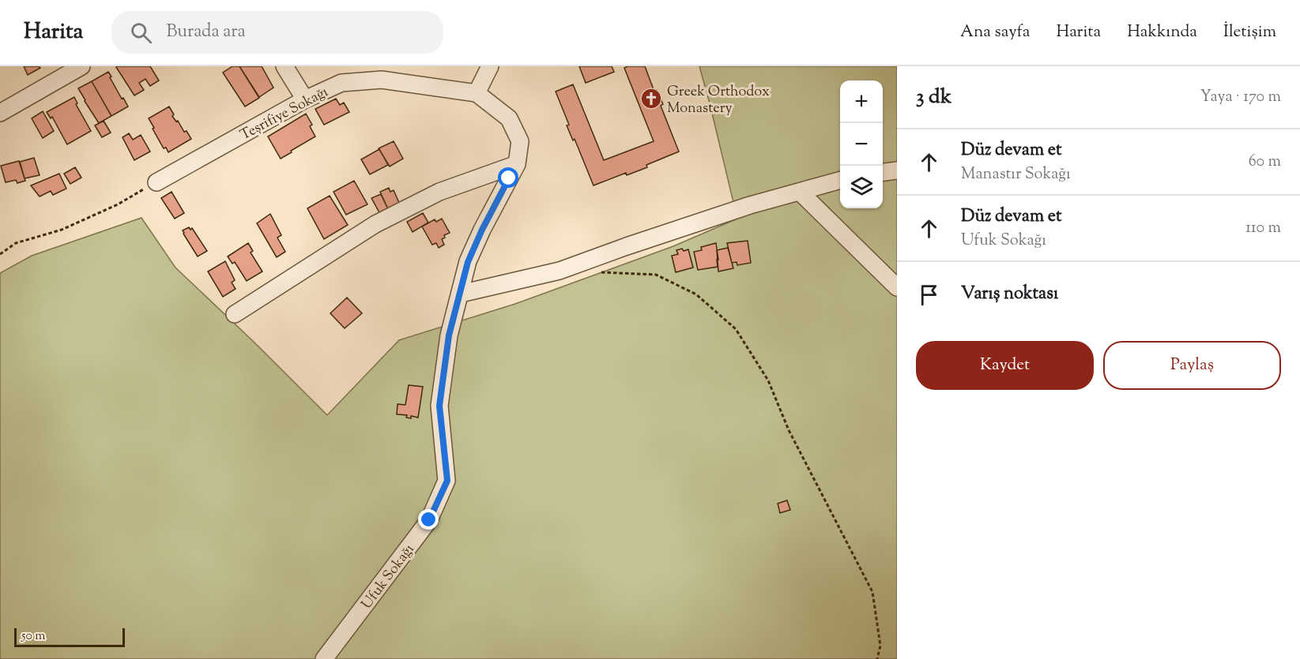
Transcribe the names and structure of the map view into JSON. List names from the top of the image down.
{
  "streets": {
    "street": ["Teşrifiye Sokağı", "Ufuk Sokağı"]
  },
  "places": {
    "church": ["Greek Orthodox Monastery"]
  },
  "scale_bar": "50 m",
  "page": {
    "header": "Harita",
    "search": "Burada ara",
    "nav": [
      "Ana sayfa",
      "Harita",
      "Hakkında",
      "İletişim"
    ],
    "heading": ["3 dk", "Yaya · 170 m"],
    "map_buttons": ["+", "−"],
    "list": [
      ["Düz devam et", "Manastır Sokağı", "60 m"],
      ["Düz devam et", "Ufuk Sokağı", "110 m"],
      "Varış noktası"
    ],
    "buttons": ["Kaydet", "Paylaş"],
    "scale": "50 m"
  }
}
